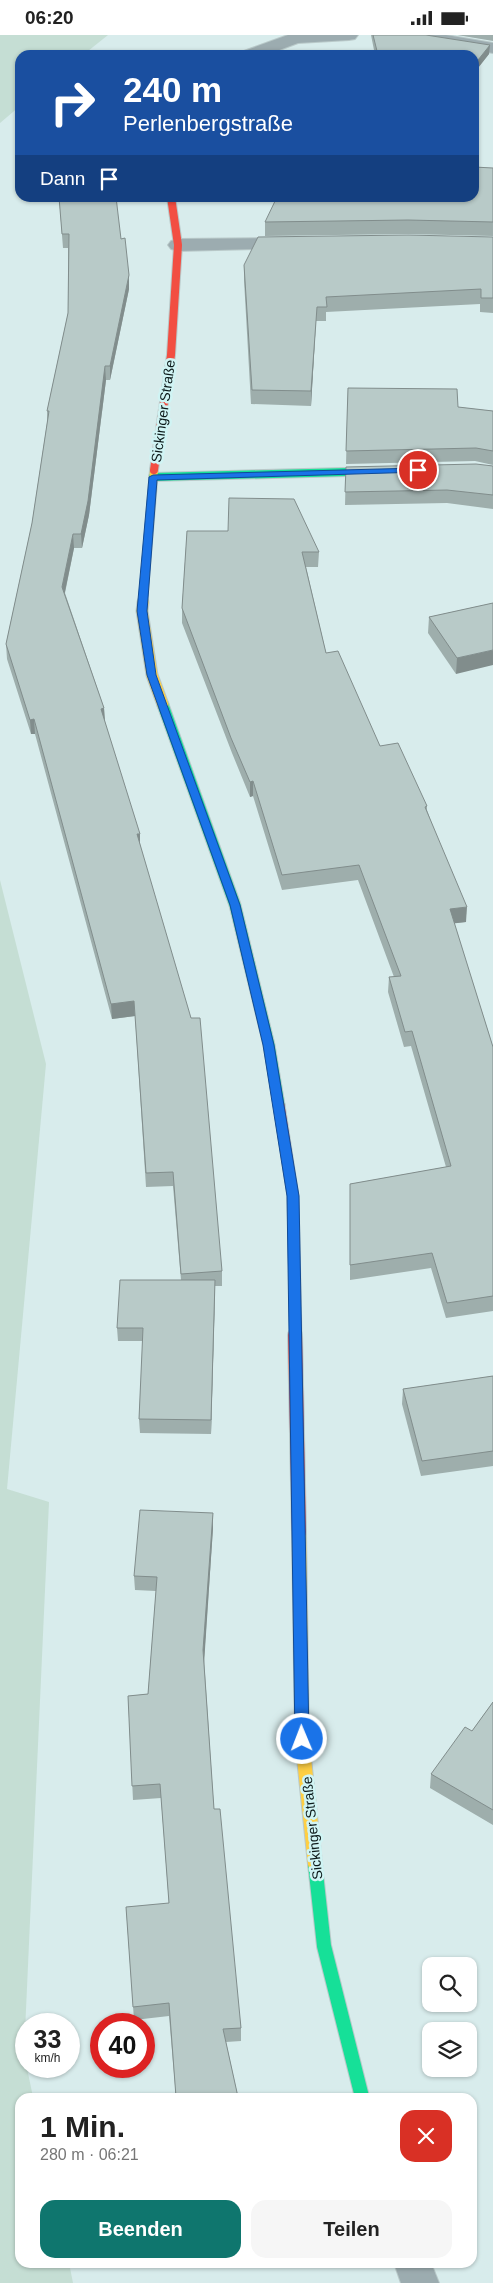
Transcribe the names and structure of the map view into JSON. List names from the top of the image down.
{
  "streets": {
    "street": ["Sickinger Straße"]
  },
  "page": {
    "status": "06:20",
    "turn": ["240 m", "Perlenbergstraße"],
    "then": "Dann",
    "speed": "33 km/h",
    "limit": "40",
    "heading": ["1 Min.", "280 m · 06:21"],
    "buttons": ["Beenden", "Teilen"]
  }
}
